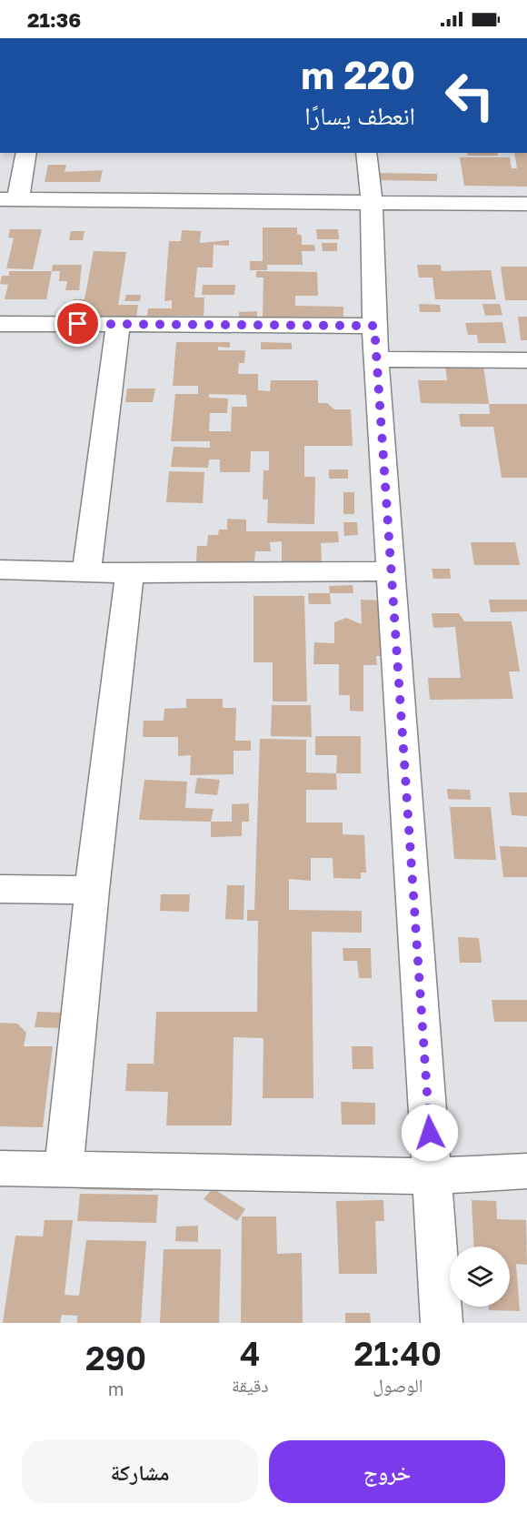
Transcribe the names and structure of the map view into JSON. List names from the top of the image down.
{
  "page": {
    "status": "21:36",
    "turn": ["220 m", "انعطف يسارًا"],
    "eta": [
      "21:40",
      "الوصول",
      "4",
      "دقيقة",
      "290",
      "m"
    ],
    "buttons": ["خروج", "مشاركة"]
  }
}
